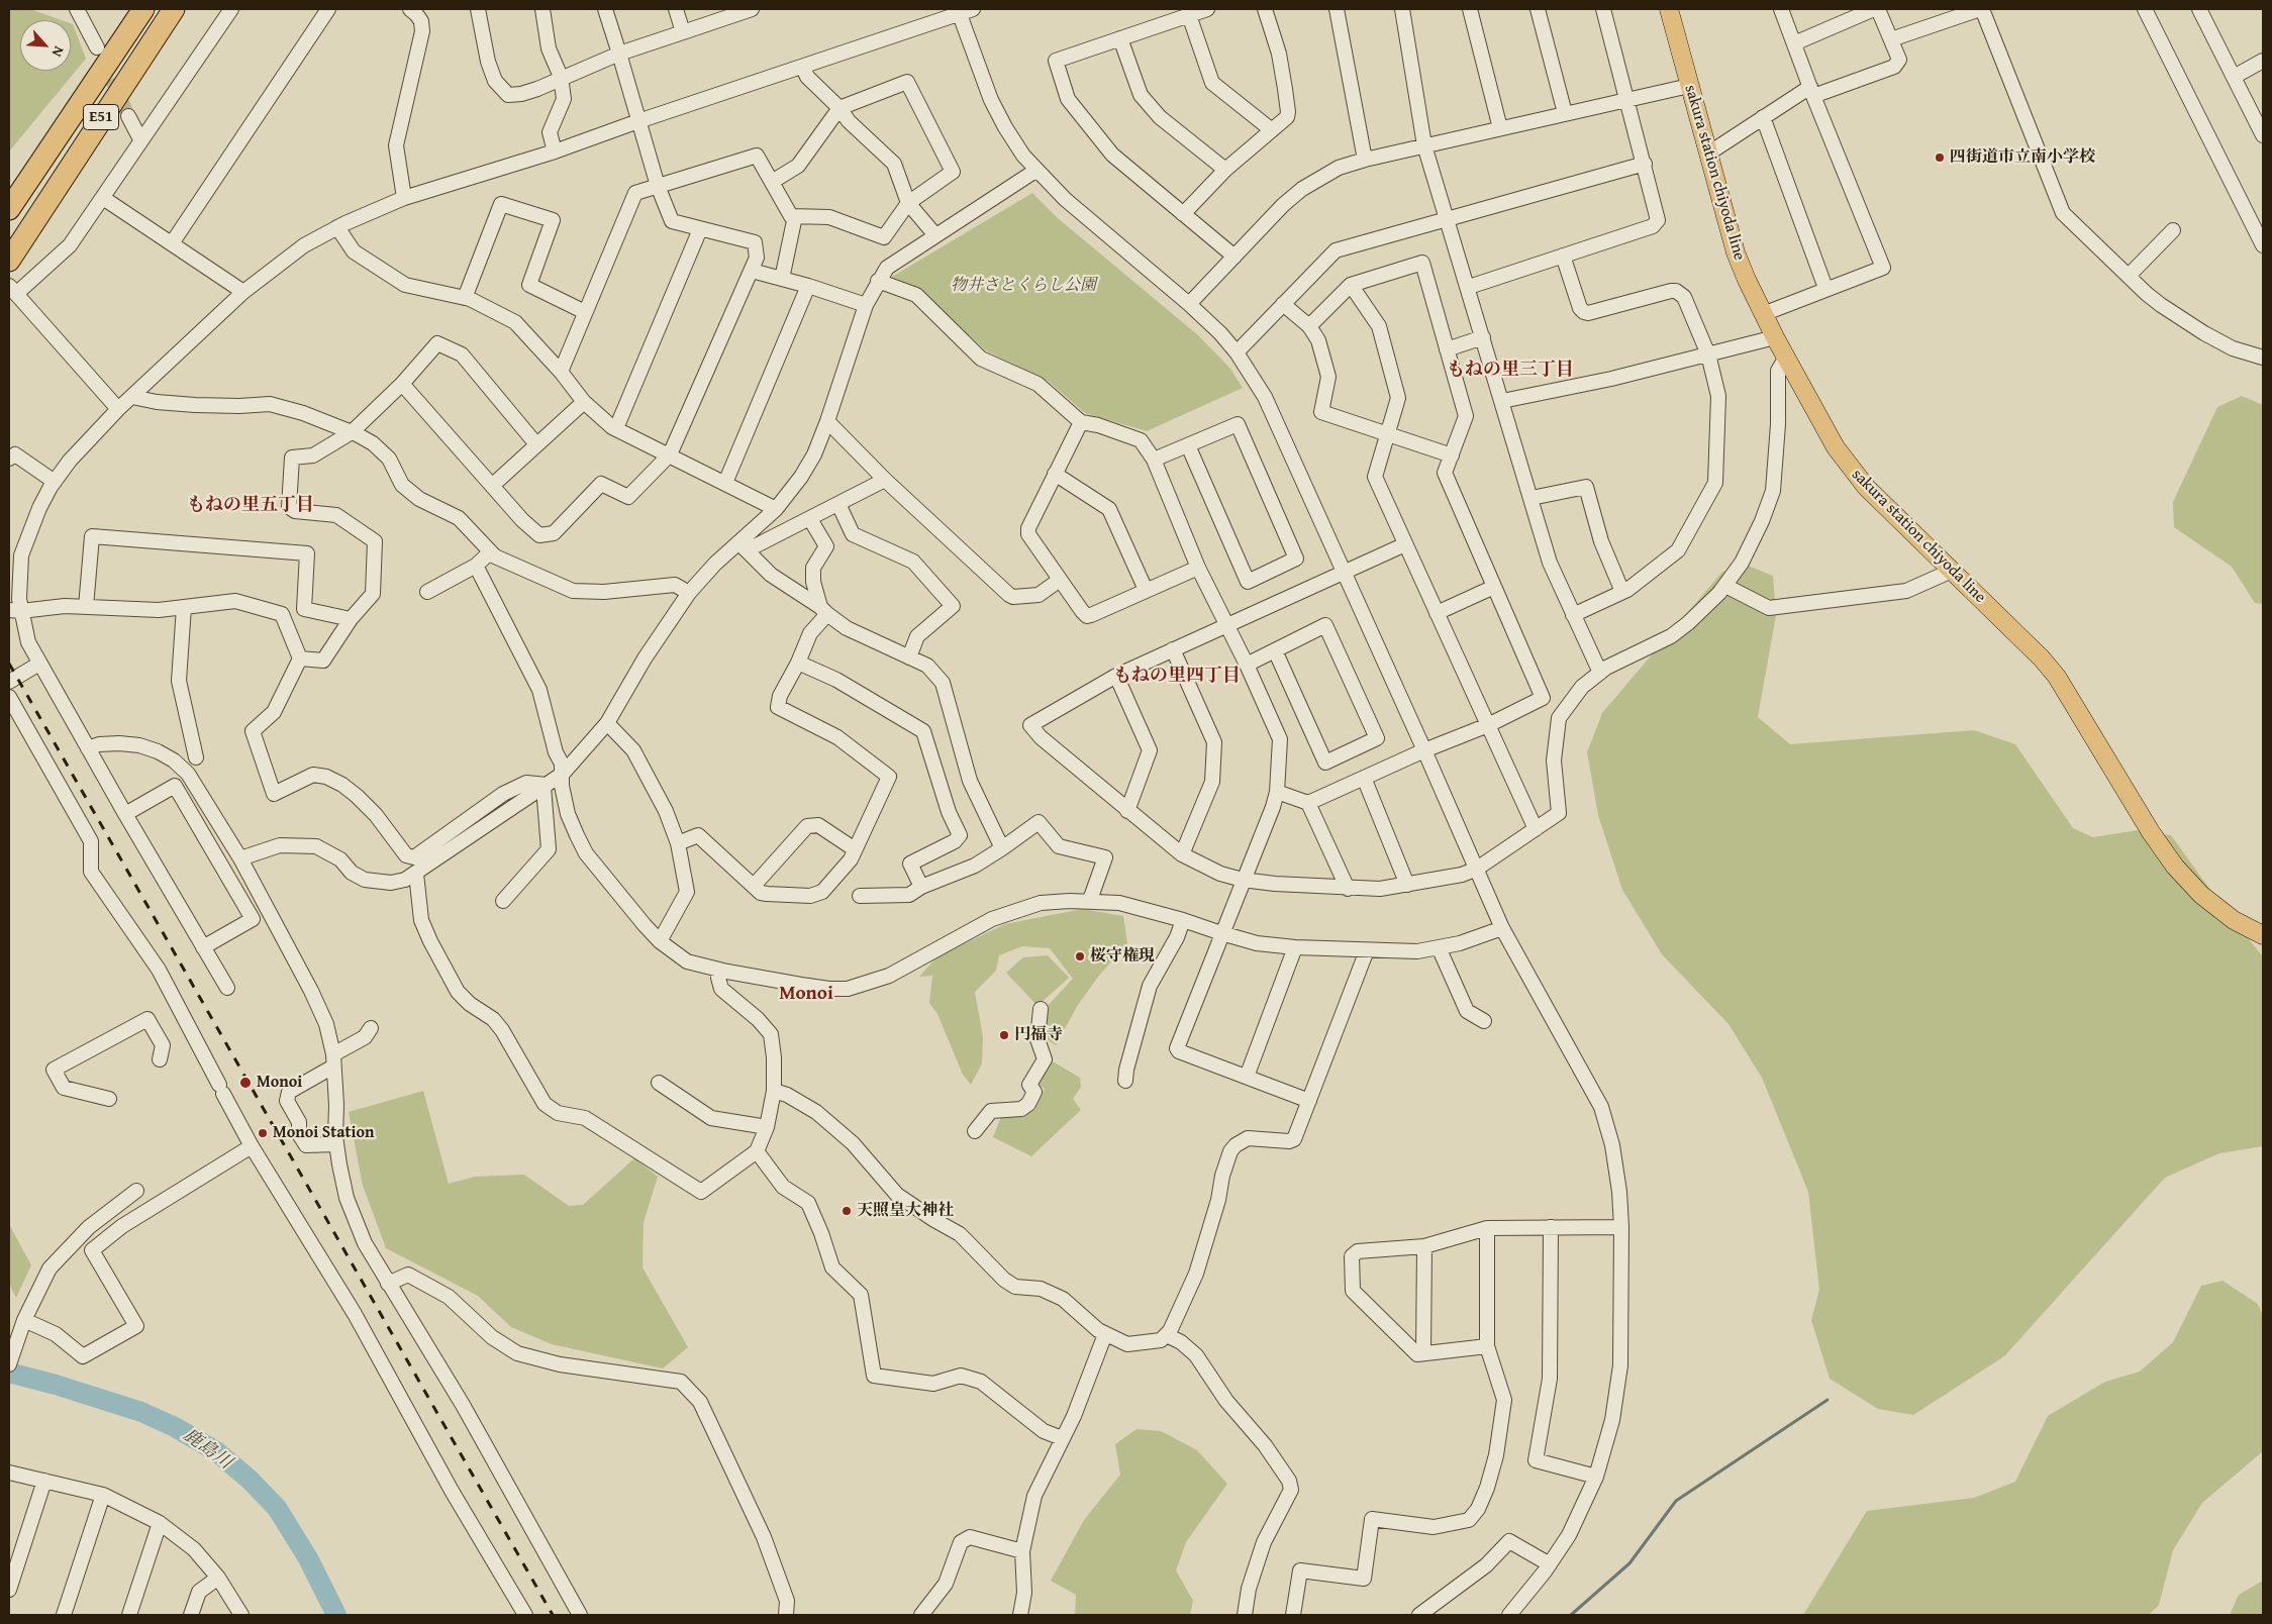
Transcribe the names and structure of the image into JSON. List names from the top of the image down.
{
  "streets": {
    "highway": ["E51"],
    "main road": ["sakura station chiyoda line"]
  },
  "districts": [
    "もねの里三丁目",
    "もねの里五丁目",
    "もねの里四丁目",
    "Monoi"
  ],
  "water": ["鹿島川"],
  "parks": ["物井さとくらし公園"],
  "places": [
    "四街道市立南小学校",
    "桜守権現",
    "円福寺",
    "Monoi",
    "Monoi Station",
    "天照皇大神社"
  ],
  "north": "bottom right"
}
